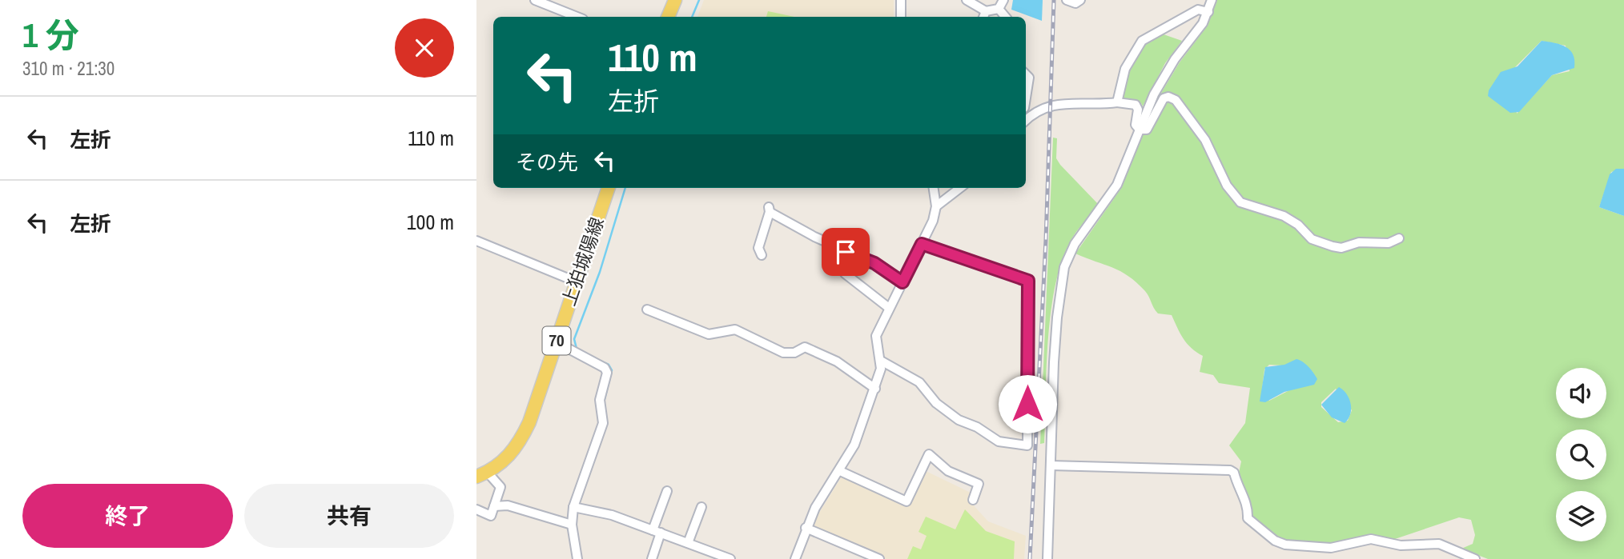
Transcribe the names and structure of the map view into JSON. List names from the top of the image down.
{
  "streets": {
    "main road": ["上狛城陽線", "70"]
  },
  "page": {
    "heading": ["1 分", "310 m · 21:30"],
    "turn": ["110 m", "左折"],
    "list": [
      {
        "name": "左折",
        "value": "110 m"
      },
      {
        "name": "左折",
        "value": "100 m"
      }
    ],
    "then": "その先",
    "buttons": ["終了", "共有"]
  }
}
